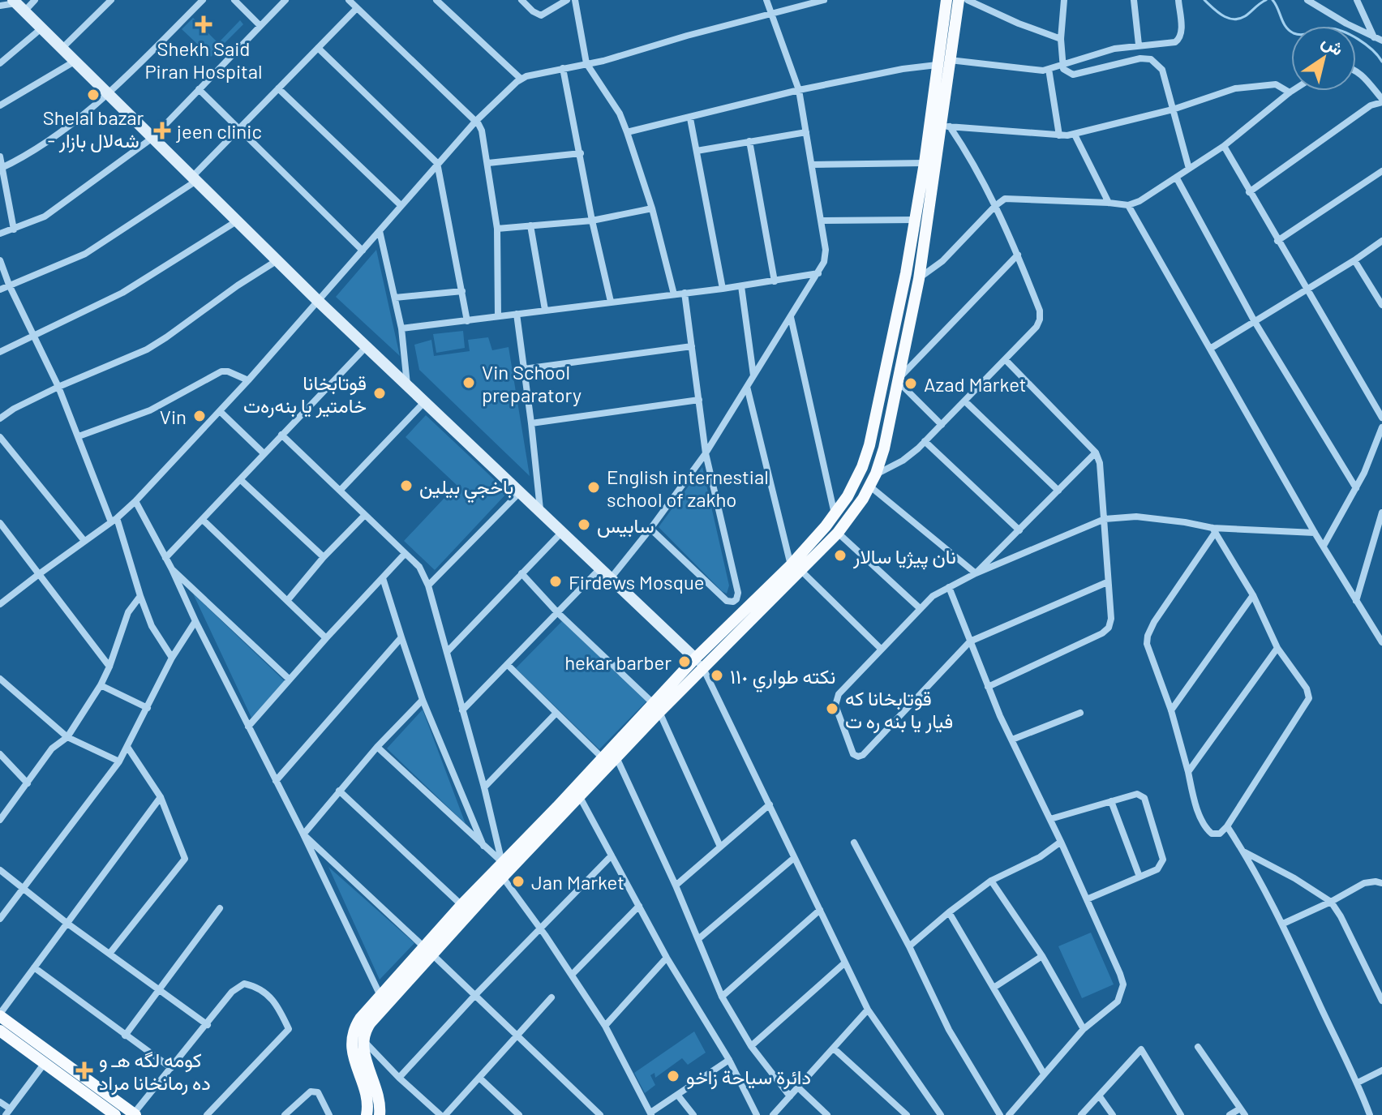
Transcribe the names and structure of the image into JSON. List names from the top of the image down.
{
  "places": {
    "health": ["Shekh Said Piran Hospital", "jeen clinic", "كومه لگه هـ و ده رمانخانا مراد"],
    "other": [
      "Shelal bazar - شەلال بازار",
      "Vin School preparatory",
      "Azad Market",
      "قوتابخانا خامتیر یا بنەرەت",
      "Vin",
      "باخجي بيلين",
      "English internestial school of zakho",
      "سابيس",
      "نان پيژيا سالار",
      "Firdews Mosque",
      "hekar barber",
      "نكته طواري ١١٠",
      "قوتابخانا كه فيار يا بنه ره ت",
      "Jan Market",
      "دائرة سياحة زاخو"
    ]
  },
  "north": "top right"
}
